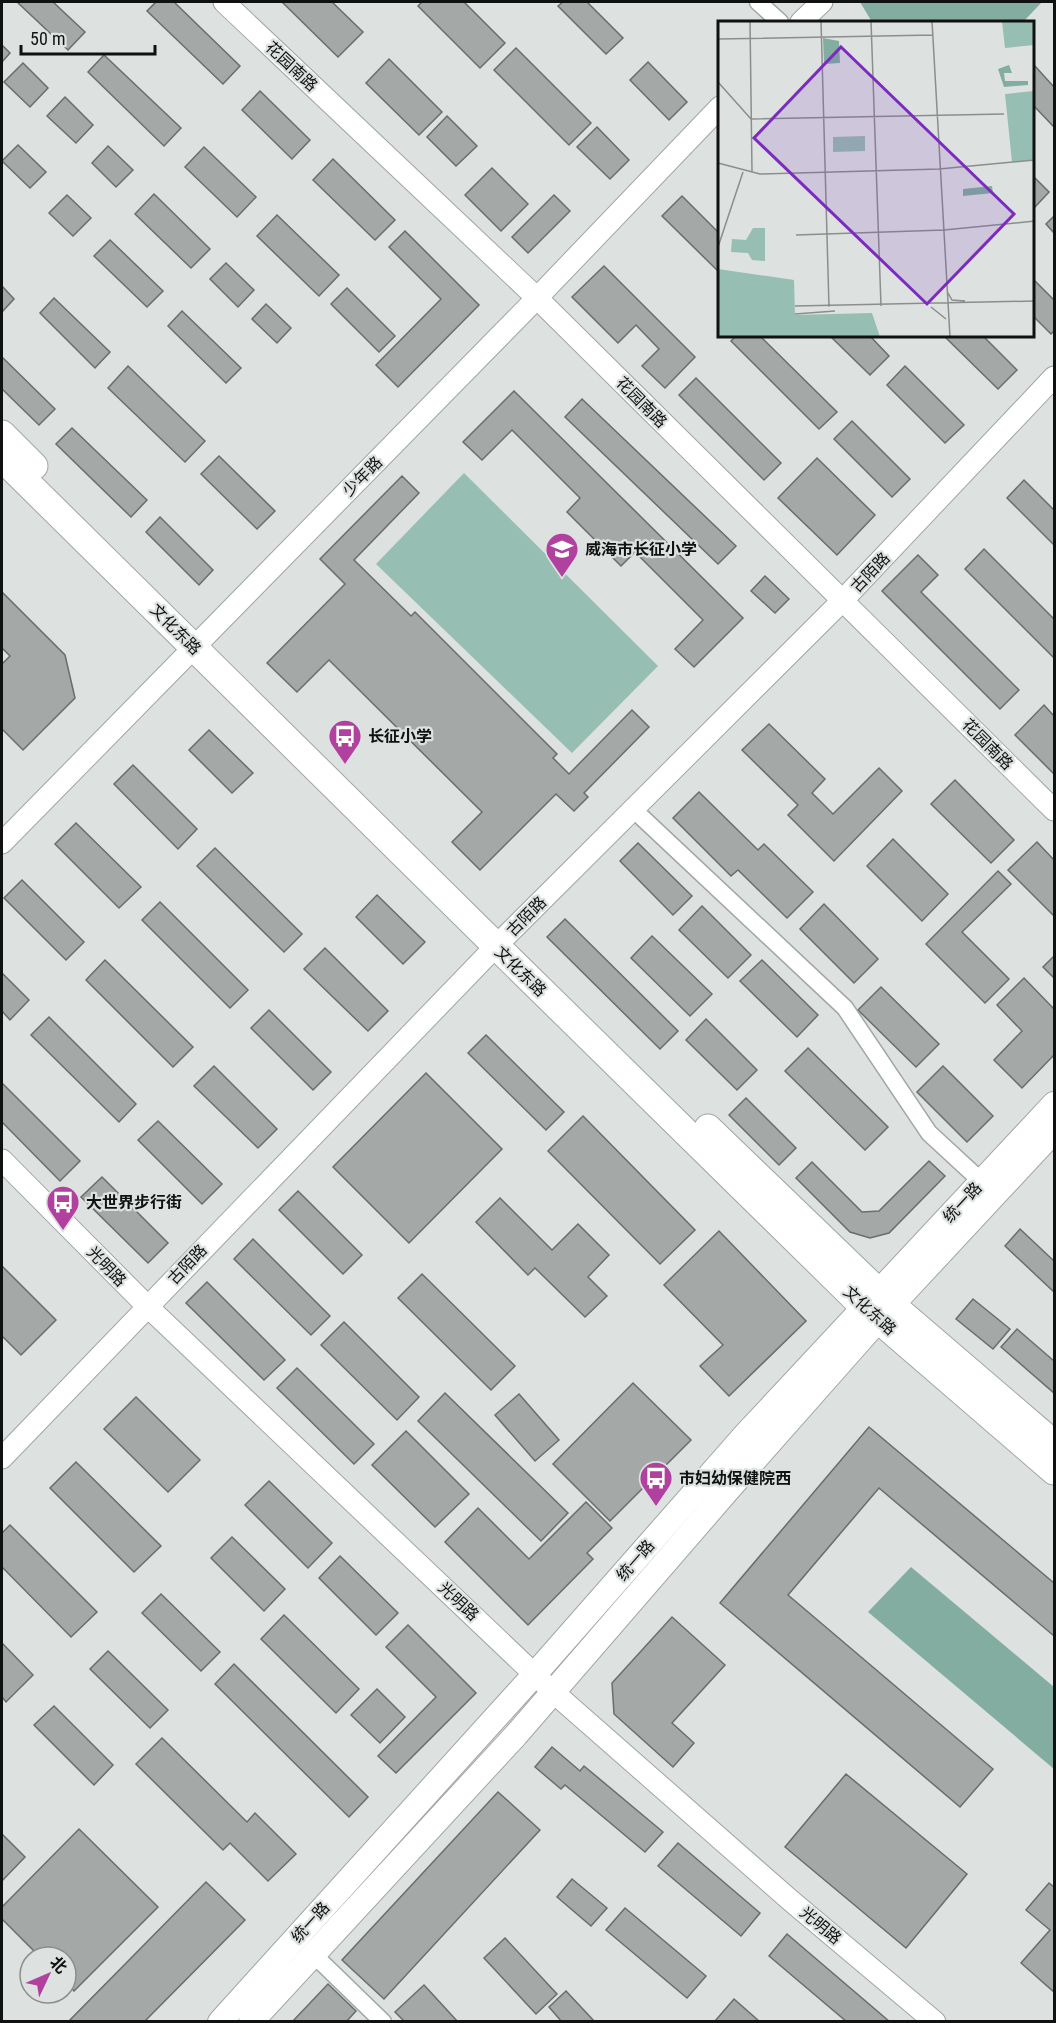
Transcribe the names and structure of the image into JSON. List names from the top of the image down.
{
  "streets": {
    "main road": ["文化东路", "统一路"],
    "street": [
      "花园南路",
      "少年路",
      "古陌路",
      "光明路"
    ]
  },
  "crossings": [
    ["花园南路", "少年路"],
    ["花园南路", "古陌路"],
    ["少年路", "文化东路"],
    ["古陌路", "文化东路"],
    ["古陌路", "光明路"],
    ["文化东路", "统一路"],
    ["统一路", "光明路"]
  ],
  "places": {
    "school or university": ["威海市长征小学"],
    "bus stop": ["长征小学", "大世界步行街", "市妇幼保健院西"]
  },
  "scale_bar": "50 m",
  "north": "top right"
}
